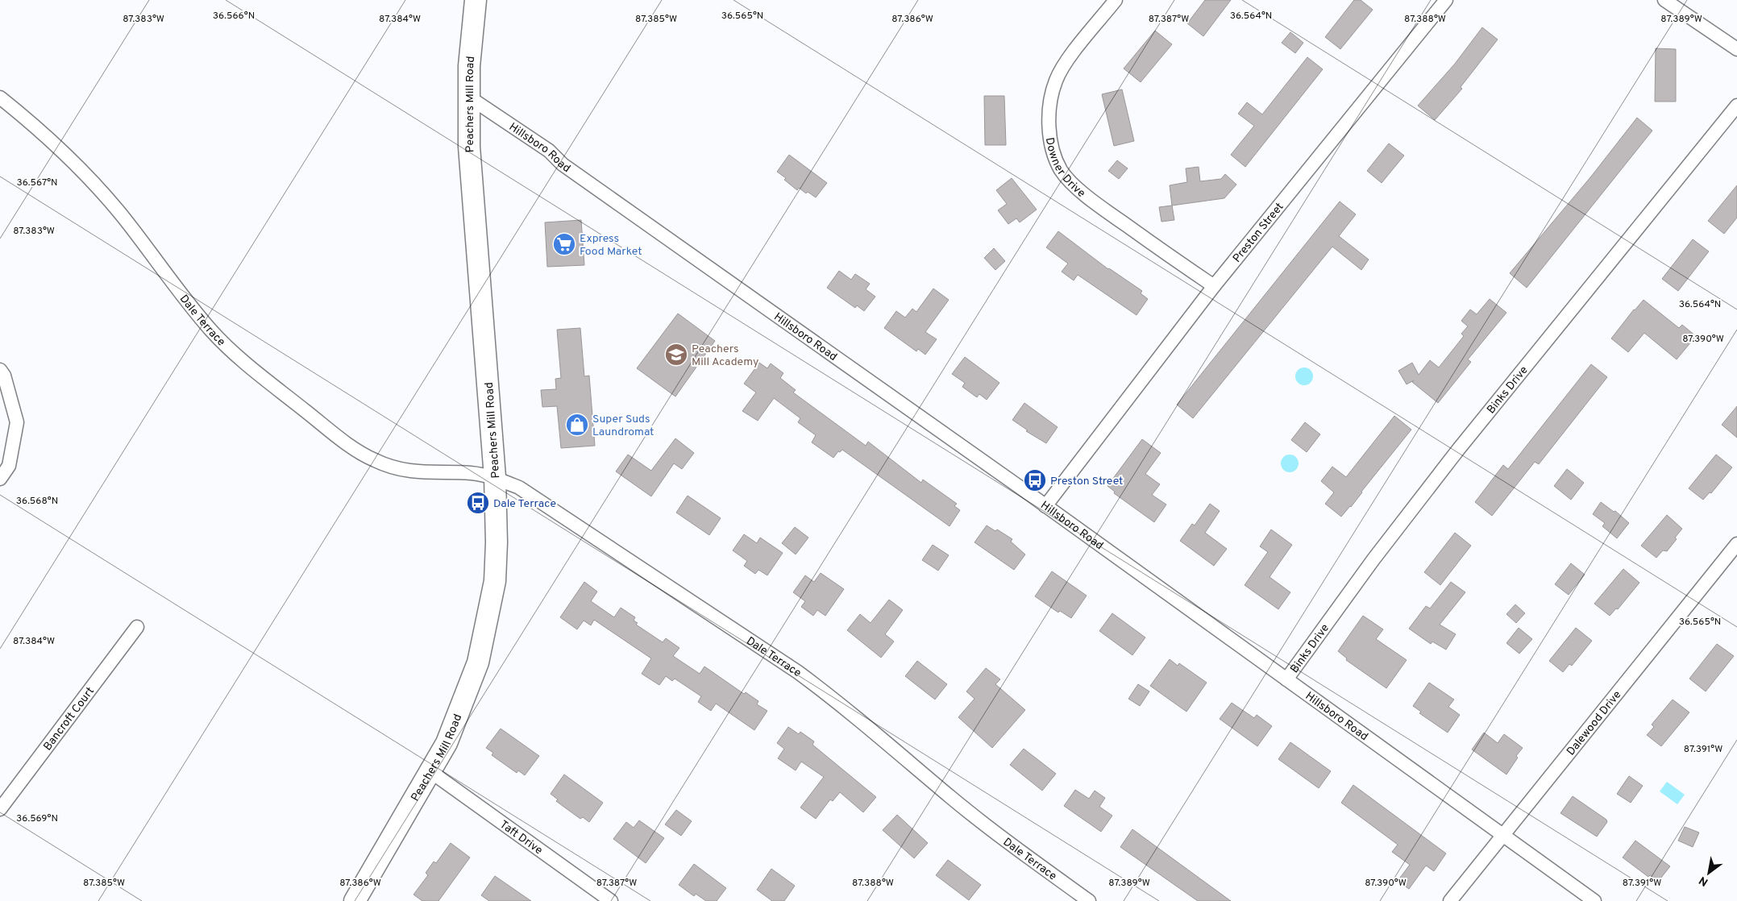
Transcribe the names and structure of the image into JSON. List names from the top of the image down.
{
  "streets": {
    "main road": ["Peachers Mill Road"],
    "street": [
      "Hillsboro Road",
      "Downer Drive",
      "Preston Street",
      "Dale Terrace",
      "Binks Drive",
      "Bancroft Court",
      "Dalewood Drive",
      "Taft Drive"
    ]
  },
  "crossings": [
    ["Peachers Mill Road", "Hillsboro Road"],
    ["Peachers Mill Road", "Dale Terrace"],
    ["Peachers Mill Road", "Taft Drive"],
    ["Hillsboro Road", "Preston Street"],
    ["Hillsboro Road", "Binks Drive"],
    ["Hillsboro Road", "Dalewood Drive"],
    ["Downer Drive", "Preston Street"]
  ],
  "places": {
    "supermarket": ["Express Food Market"],
    "school or university": ["Peachers Mill Academy"],
    "shop": ["Super Suds Laundromat"],
    "bus stop": ["Preston Street", "Dale Terrace"]
  },
  "north": "bottom left",
  "coordinates": [
    "36.566°N",
    "36.565°N",
    "36.564°N",
    "87.383°W",
    "87.384°W",
    "87.385°W",
    "87.386°W",
    "87.387°W",
    "87.388°W",
    "87.389°W",
    "36.567°N",
    "87.390°W",
    "36.568°N",
    "87.391°W",
    "36.569°N"
  ]
}
